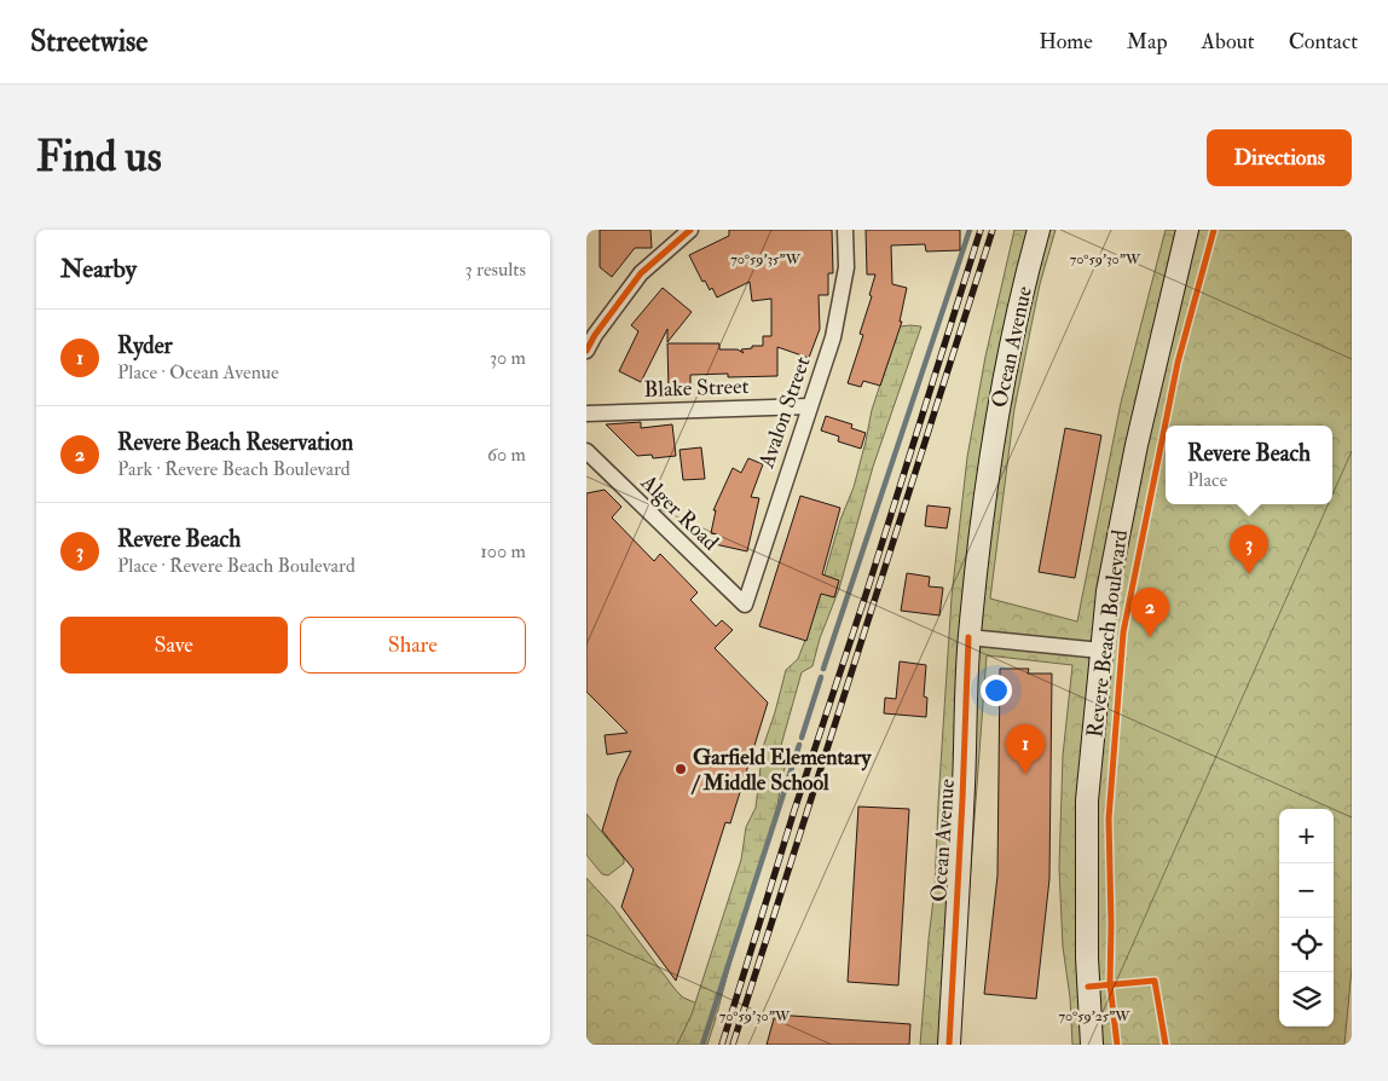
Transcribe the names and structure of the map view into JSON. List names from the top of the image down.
{
  "streets": {
    "main road": ["Ocean Avenue", "Revere Beach Boulevard"],
    "street": ["Blake Street", "Avalon Street", "Alger Road"]
  },
  "crossings": [
    ["Blake Street", "Avalon Street"],
    ["Avalon Street", "Alger Road"]
  ],
  "places": ["Garfield Elementary / Middle School"],
  "page": {
    "header": "Streetwise",
    "nav": [
      "Home",
      "Map",
      "About",
      "Contact"
    ],
    "buttons": [
      "Directions",
      ["Save", "Share"]
    ],
    "title": "Find us",
    "heading": ["Nearby", "3 results"],
    "list": [
      {
        "mark": "1",
        "name": "Ryder",
        "note": "Place · Ocean Avenue",
        "value": "30 m"
      },
      {
        "mark": "2",
        "name": "Revere Beach Reservation",
        "note": "Park · Revere Beach Boulevard",
        "value": "60 m"
      },
      {
        "mark": "3",
        "name": "Revere Beach",
        "note": "Place · Revere Beach Boulevard",
        "value": "100 m"
      }
    ],
    "popup": ["Revere Beach", "Place"],
    "pins": ["3", "2", "1"],
    "map_buttons": ["+", "−"]
  },
  "coordinates": ["70°59'35\"W", "70°59'30\"W", "70°59'25\"W"]
}
